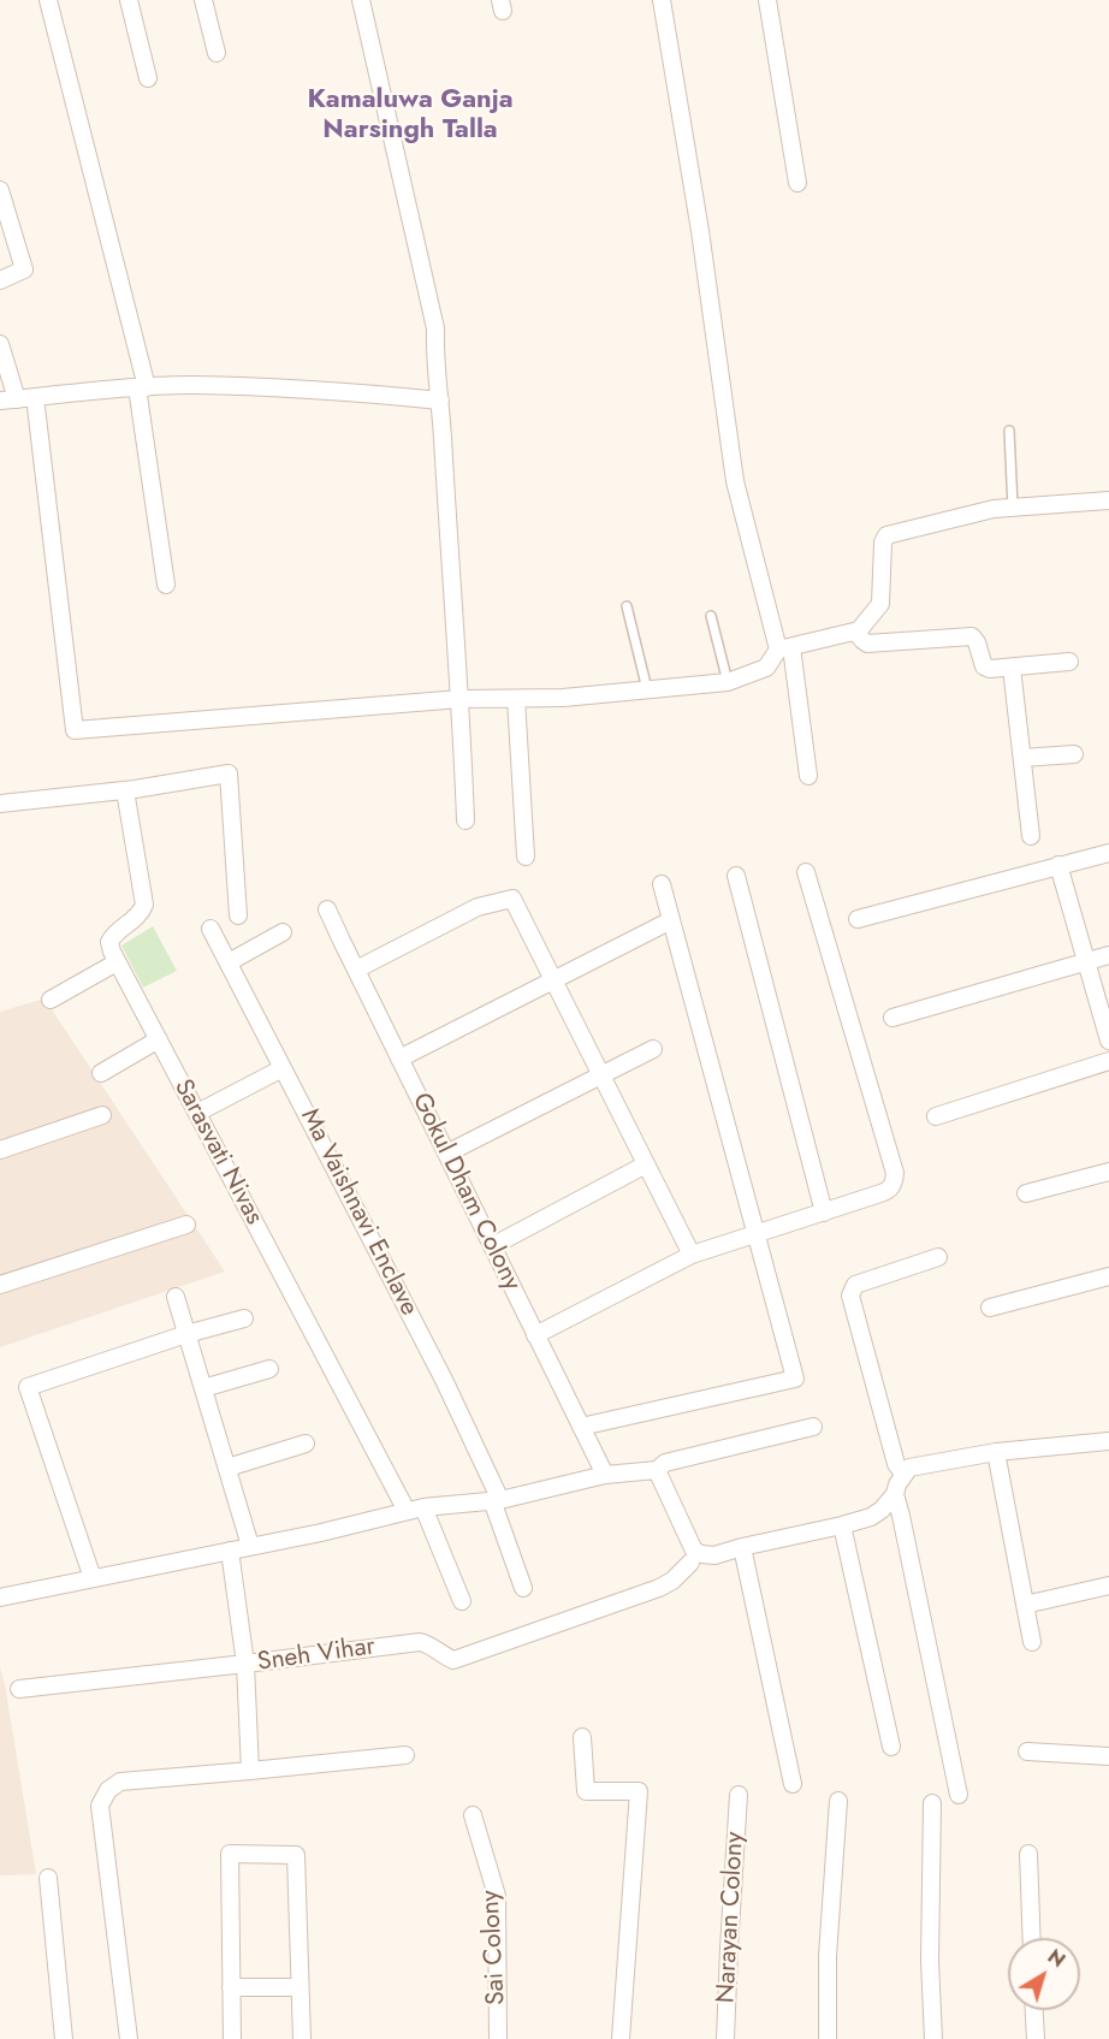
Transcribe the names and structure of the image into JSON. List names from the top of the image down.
{
  "streets": {
    "street": [
      "Sarasvati Nivas",
      "Gokul Dham Colony",
      "Ma Vaishnavi Enclave",
      "Sneh Vihar",
      "Narayan Colony",
      "Sai Colony"
    ]
  },
  "districts": ["Kamaluwa Ganja Narsingh Talla"],
  "north": "top right"
}
